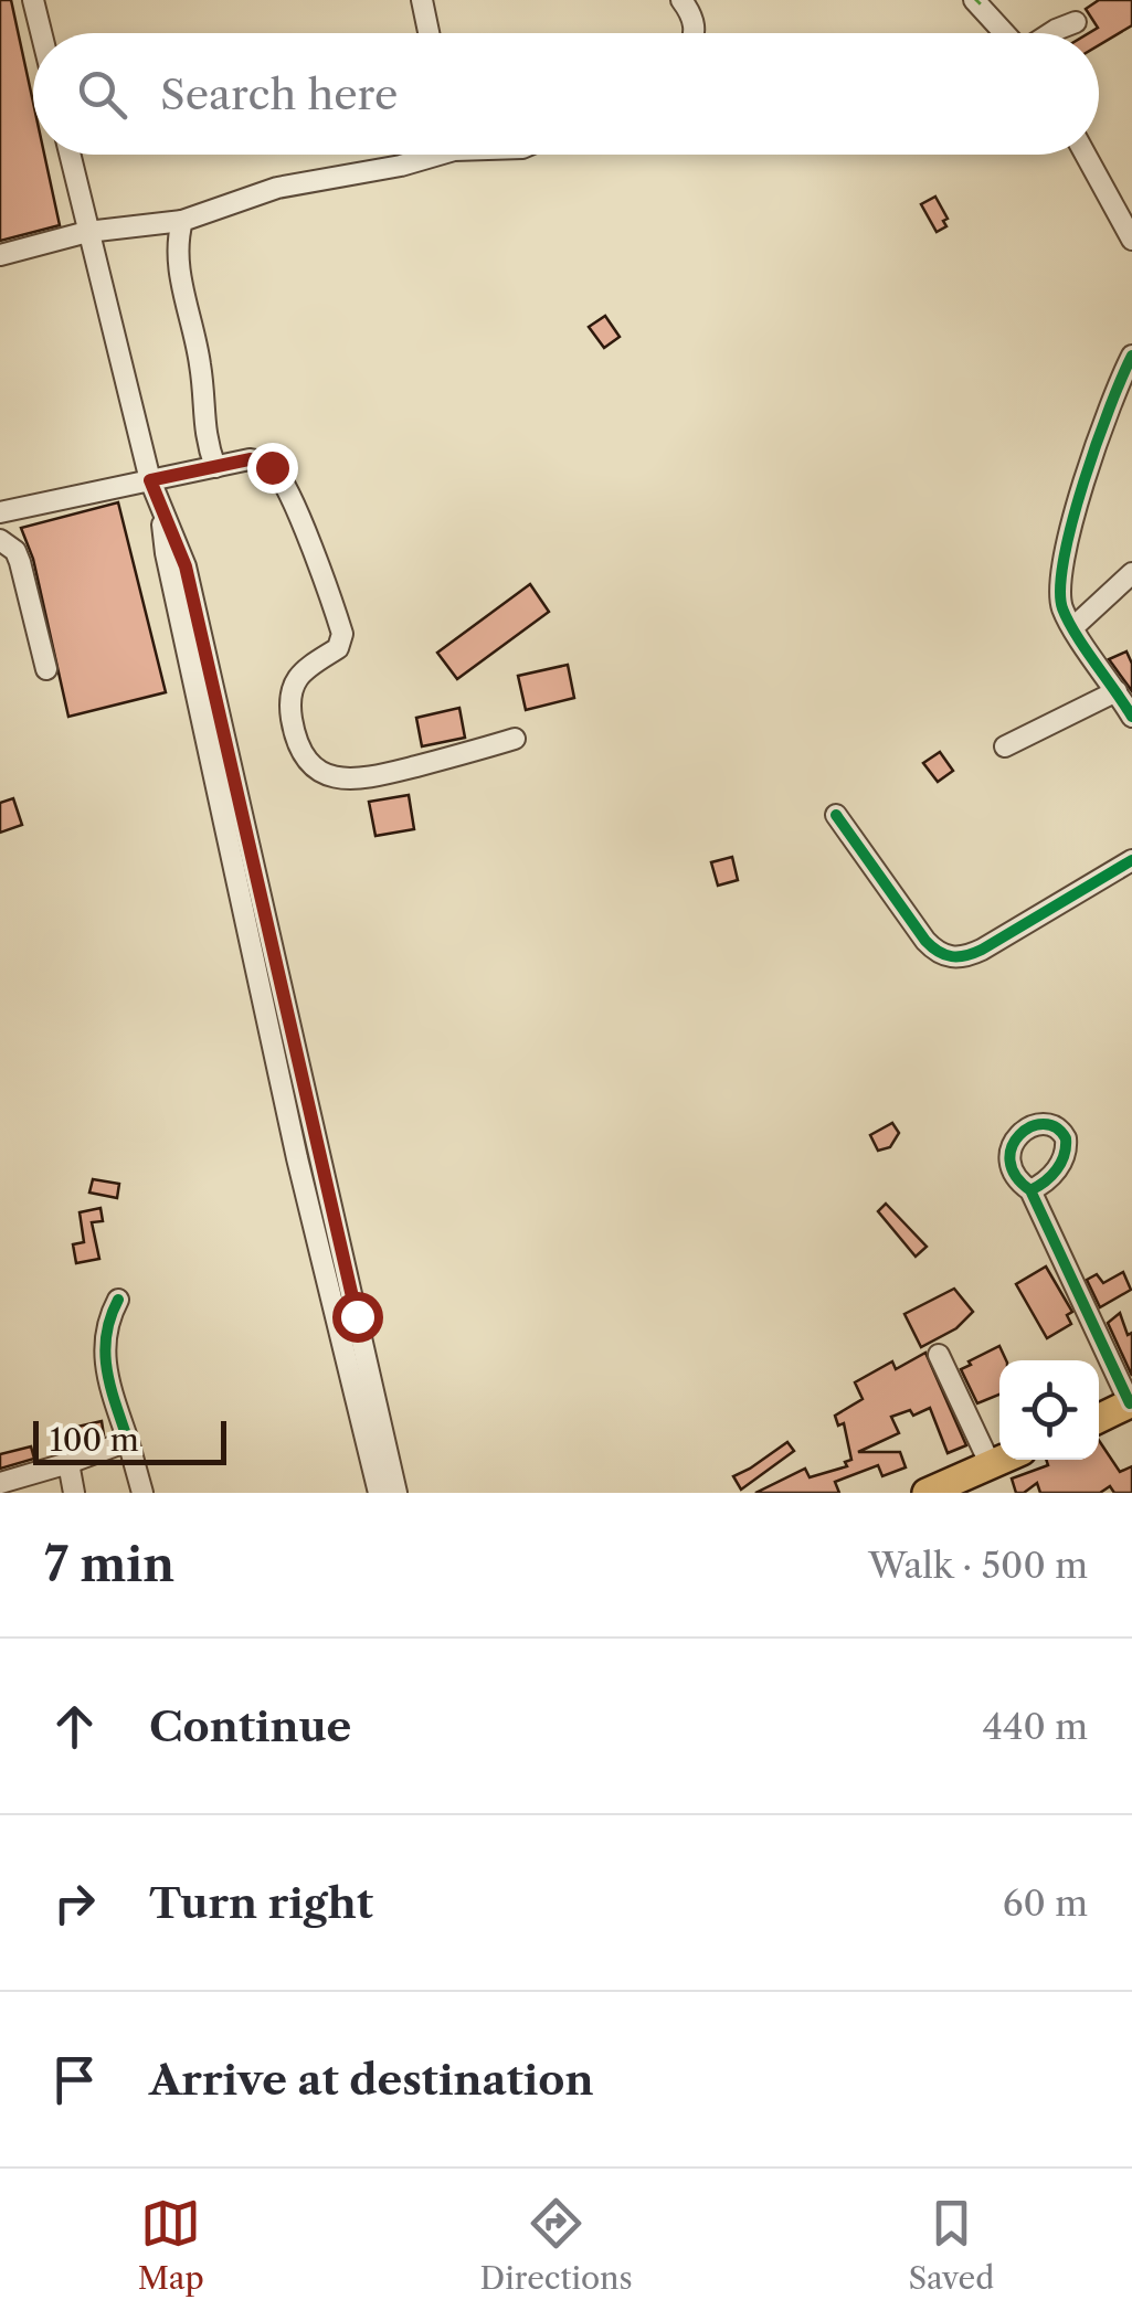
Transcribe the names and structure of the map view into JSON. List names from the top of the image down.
{
  "scale_bar": "100 m",
  "page": {
    "search": "Search here",
    "scale": "100 m",
    "heading": ["7 min", "Walk · 500 m"],
    "list": [
      ["Continue", "440 m"],
      ["Turn right", "60 m"],
      "Arrive at destination"
    ],
    "nav": ["Map", "Directions", "Saved"]
  }
}
